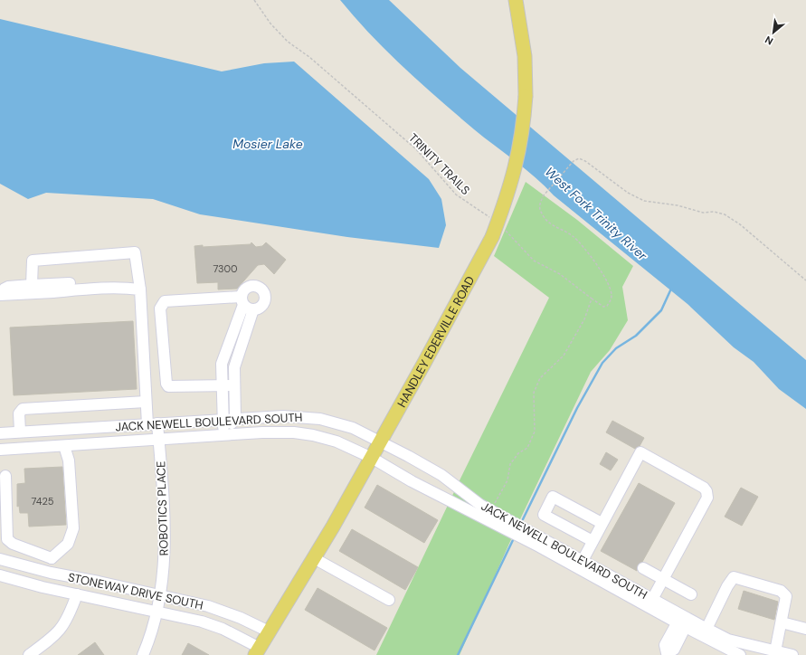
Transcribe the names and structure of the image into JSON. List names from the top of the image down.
{
  "streets": {
    "main road": ["HANDLEY EDERVILLE ROAD"],
    "street": ["JACK NEWELL BOULEVARD SOUTH", "ROBOTICS PLACE", "STONEWAY DRIVE SOUTH"],
    "path": ["TRINITY TRAILS"]
  },
  "crossings": [
    ["HANDLEY EDERVILLE ROAD", "JACK NEWELL BOULEVARD SOUTH"],
    ["HANDLEY EDERVILLE ROAD", "STONEWAY DRIVE SOUTH"],
    ["JACK NEWELL BOULEVARD SOUTH", "ROBOTICS PLACE"],
    ["ROBOTICS PLACE", "STONEWAY DRIVE SOUTH"]
  ],
  "water": ["Mosier Lake", "West Fork Trinity River"],
  "house_numbers": ["7300", "7425"],
  "north": "bottom left"
}
